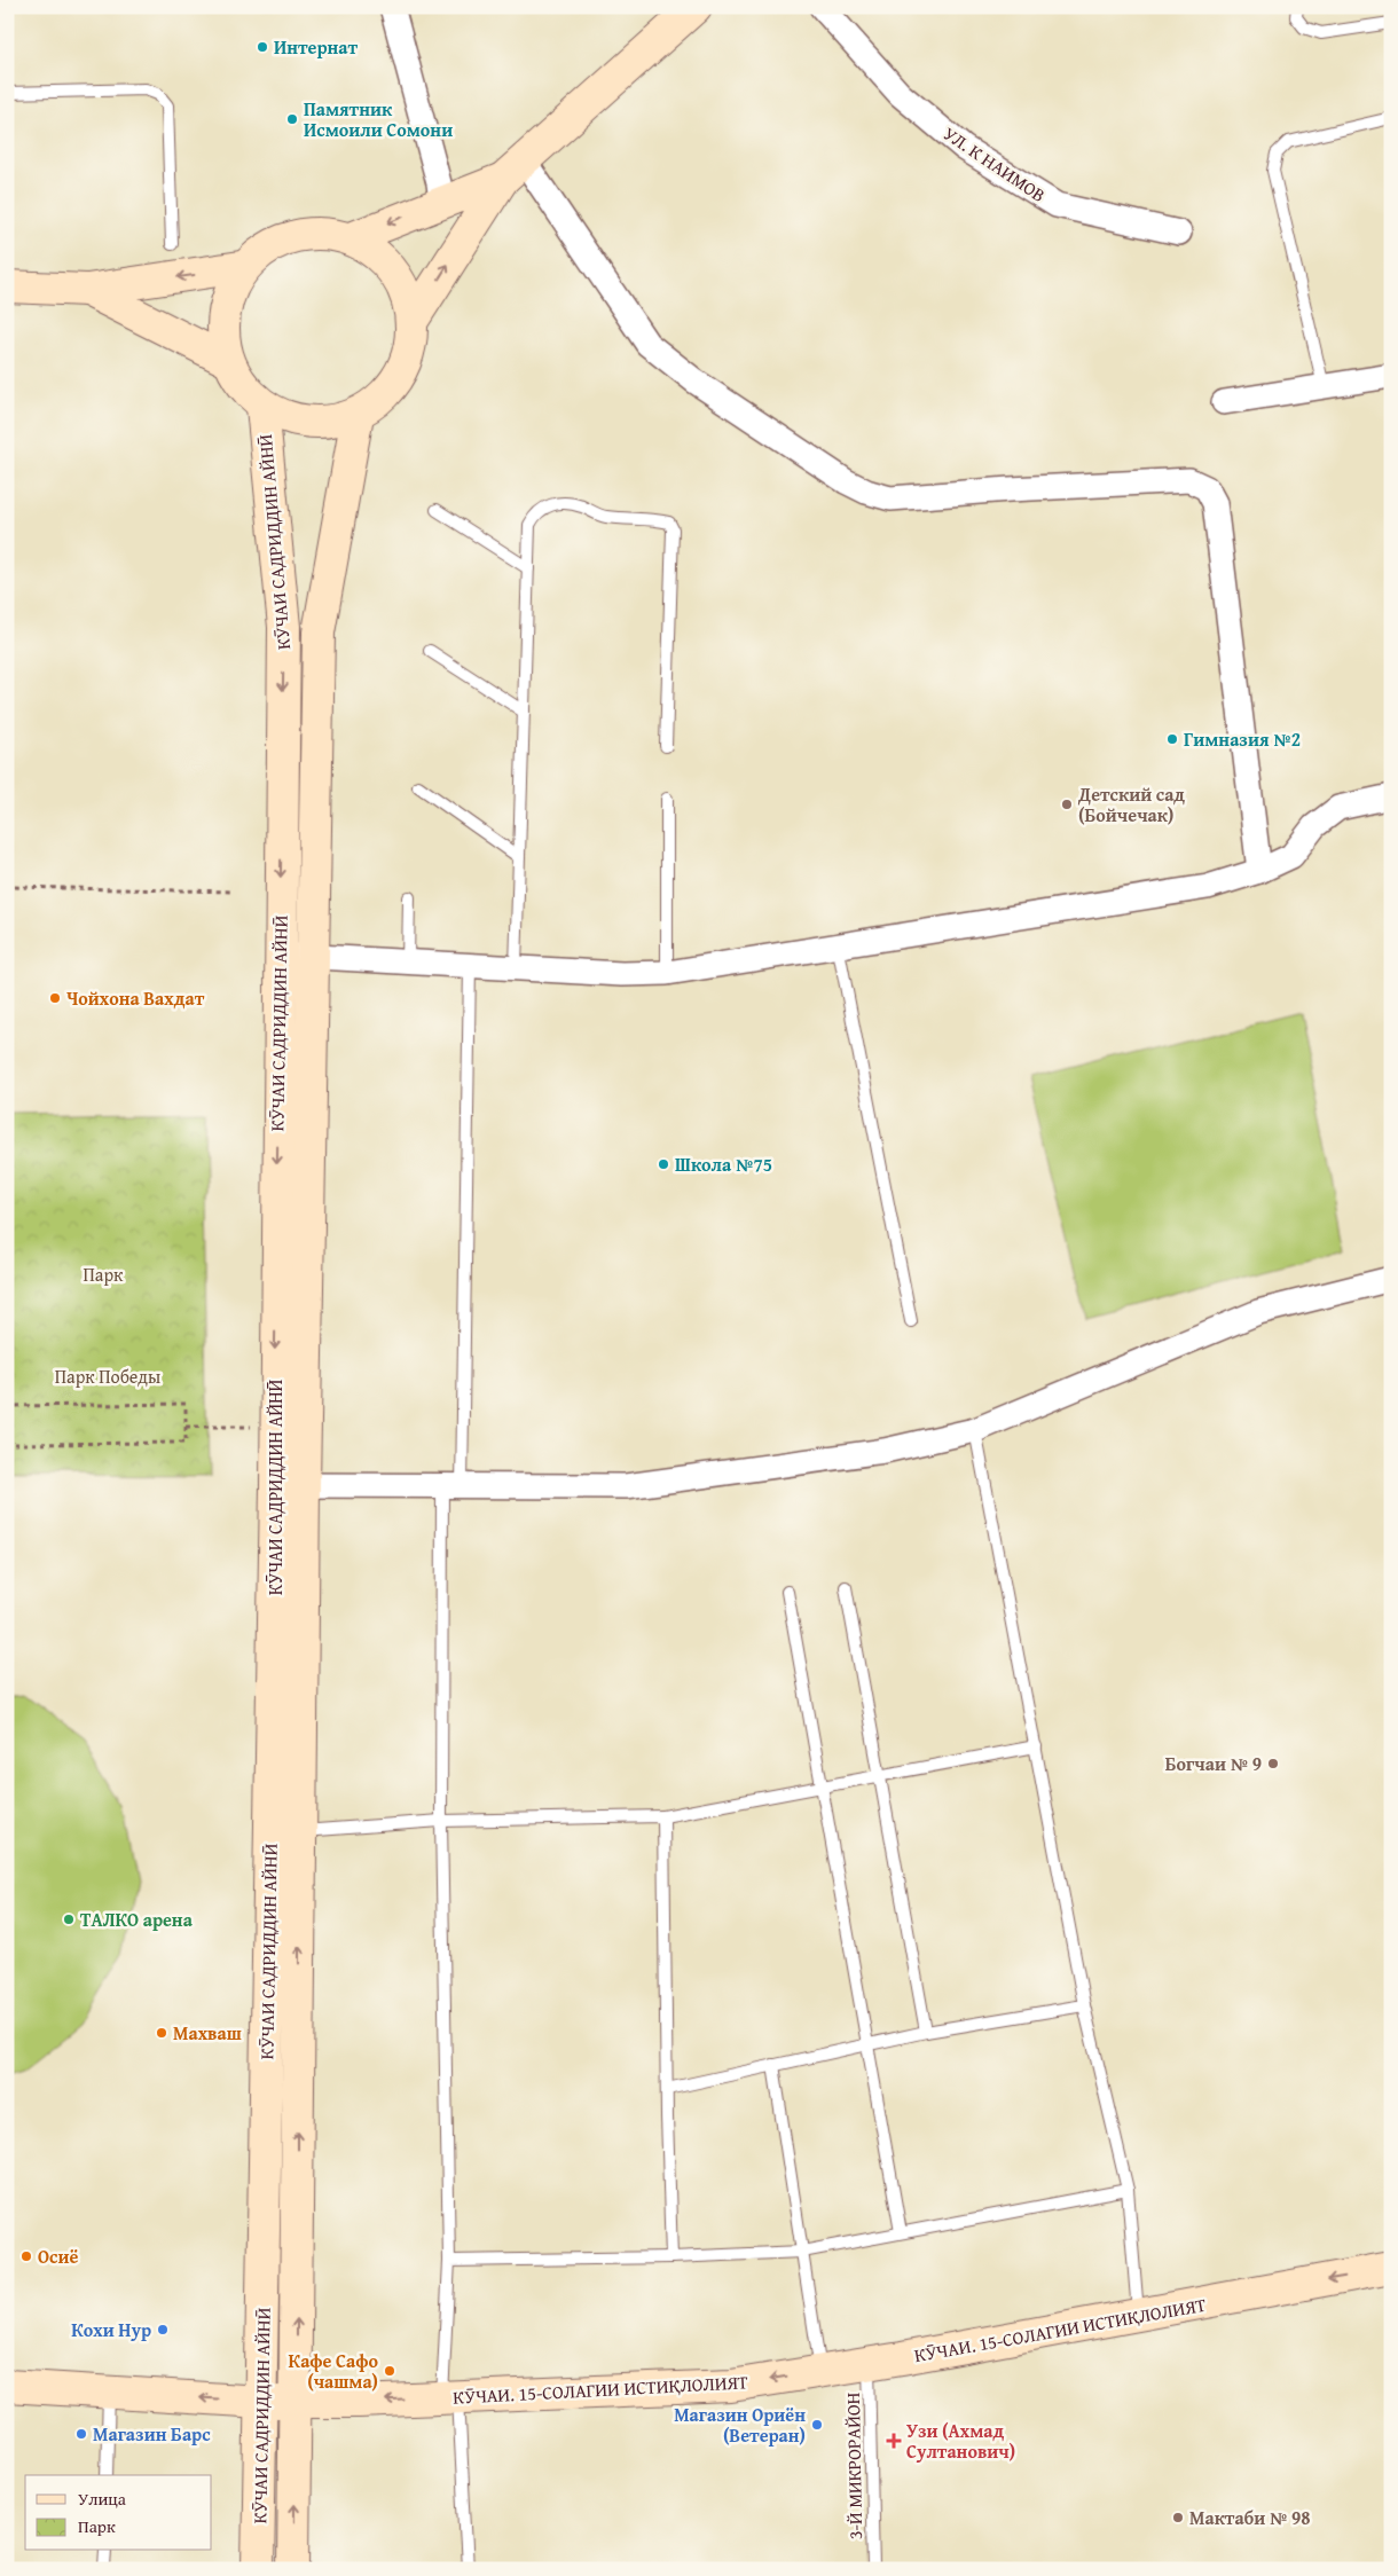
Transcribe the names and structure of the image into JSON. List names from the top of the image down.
{
  "streets": {
    "street": ["УЛ. К НАИМОВ", "КӮЧАИ САДРИДДИН АЙНӢ", "КӮЧАИ. 15-СОЛАГИИ ИСТИҚЛОЛИЯТ"],
    "lane": ["3-Й МИКРОРАЙОН"]
  },
  "crossings": [
    ["КӮЧАИ САДРИДДИН АЙНӢ", "КӮЧАИ. 15-СОЛАГИИ ИСТИҚЛОЛИЯТ"],
    ["КӮЧАИ. 15-СОЛАГИИ ИСТИҚЛОЛИЯТ", "3-Й МИКРОРАЙОН"]
  ],
  "one_way": ["КӮЧАИ. 15-СОЛАГИИ ИСТИҚЛОЛИЯТ"],
  "parks": ["Парк", "Парк Победы"],
  "places": {
    "other": [
      "Интернат",
      "Памятник Исмоили Сомони",
      "Гимназия №2",
      "Детский сад (Бойчечак)",
      "Чойхона Вахдат",
      "Школа №75",
      "Богчаи № 9",
      "ТАЛКО арена",
      "Махваш",
      "Осиё",
      "Кохи Нур",
      "Кафе Сафо (чашма)",
      "Магазин Ориён (Ветеран)",
      "Магазин Барс",
      "Мактаби № 98"
    ],
    "health": ["Узи (Ахмад Султанович)"]
  },
  "legend": ["Улица", "Парк"]
}
